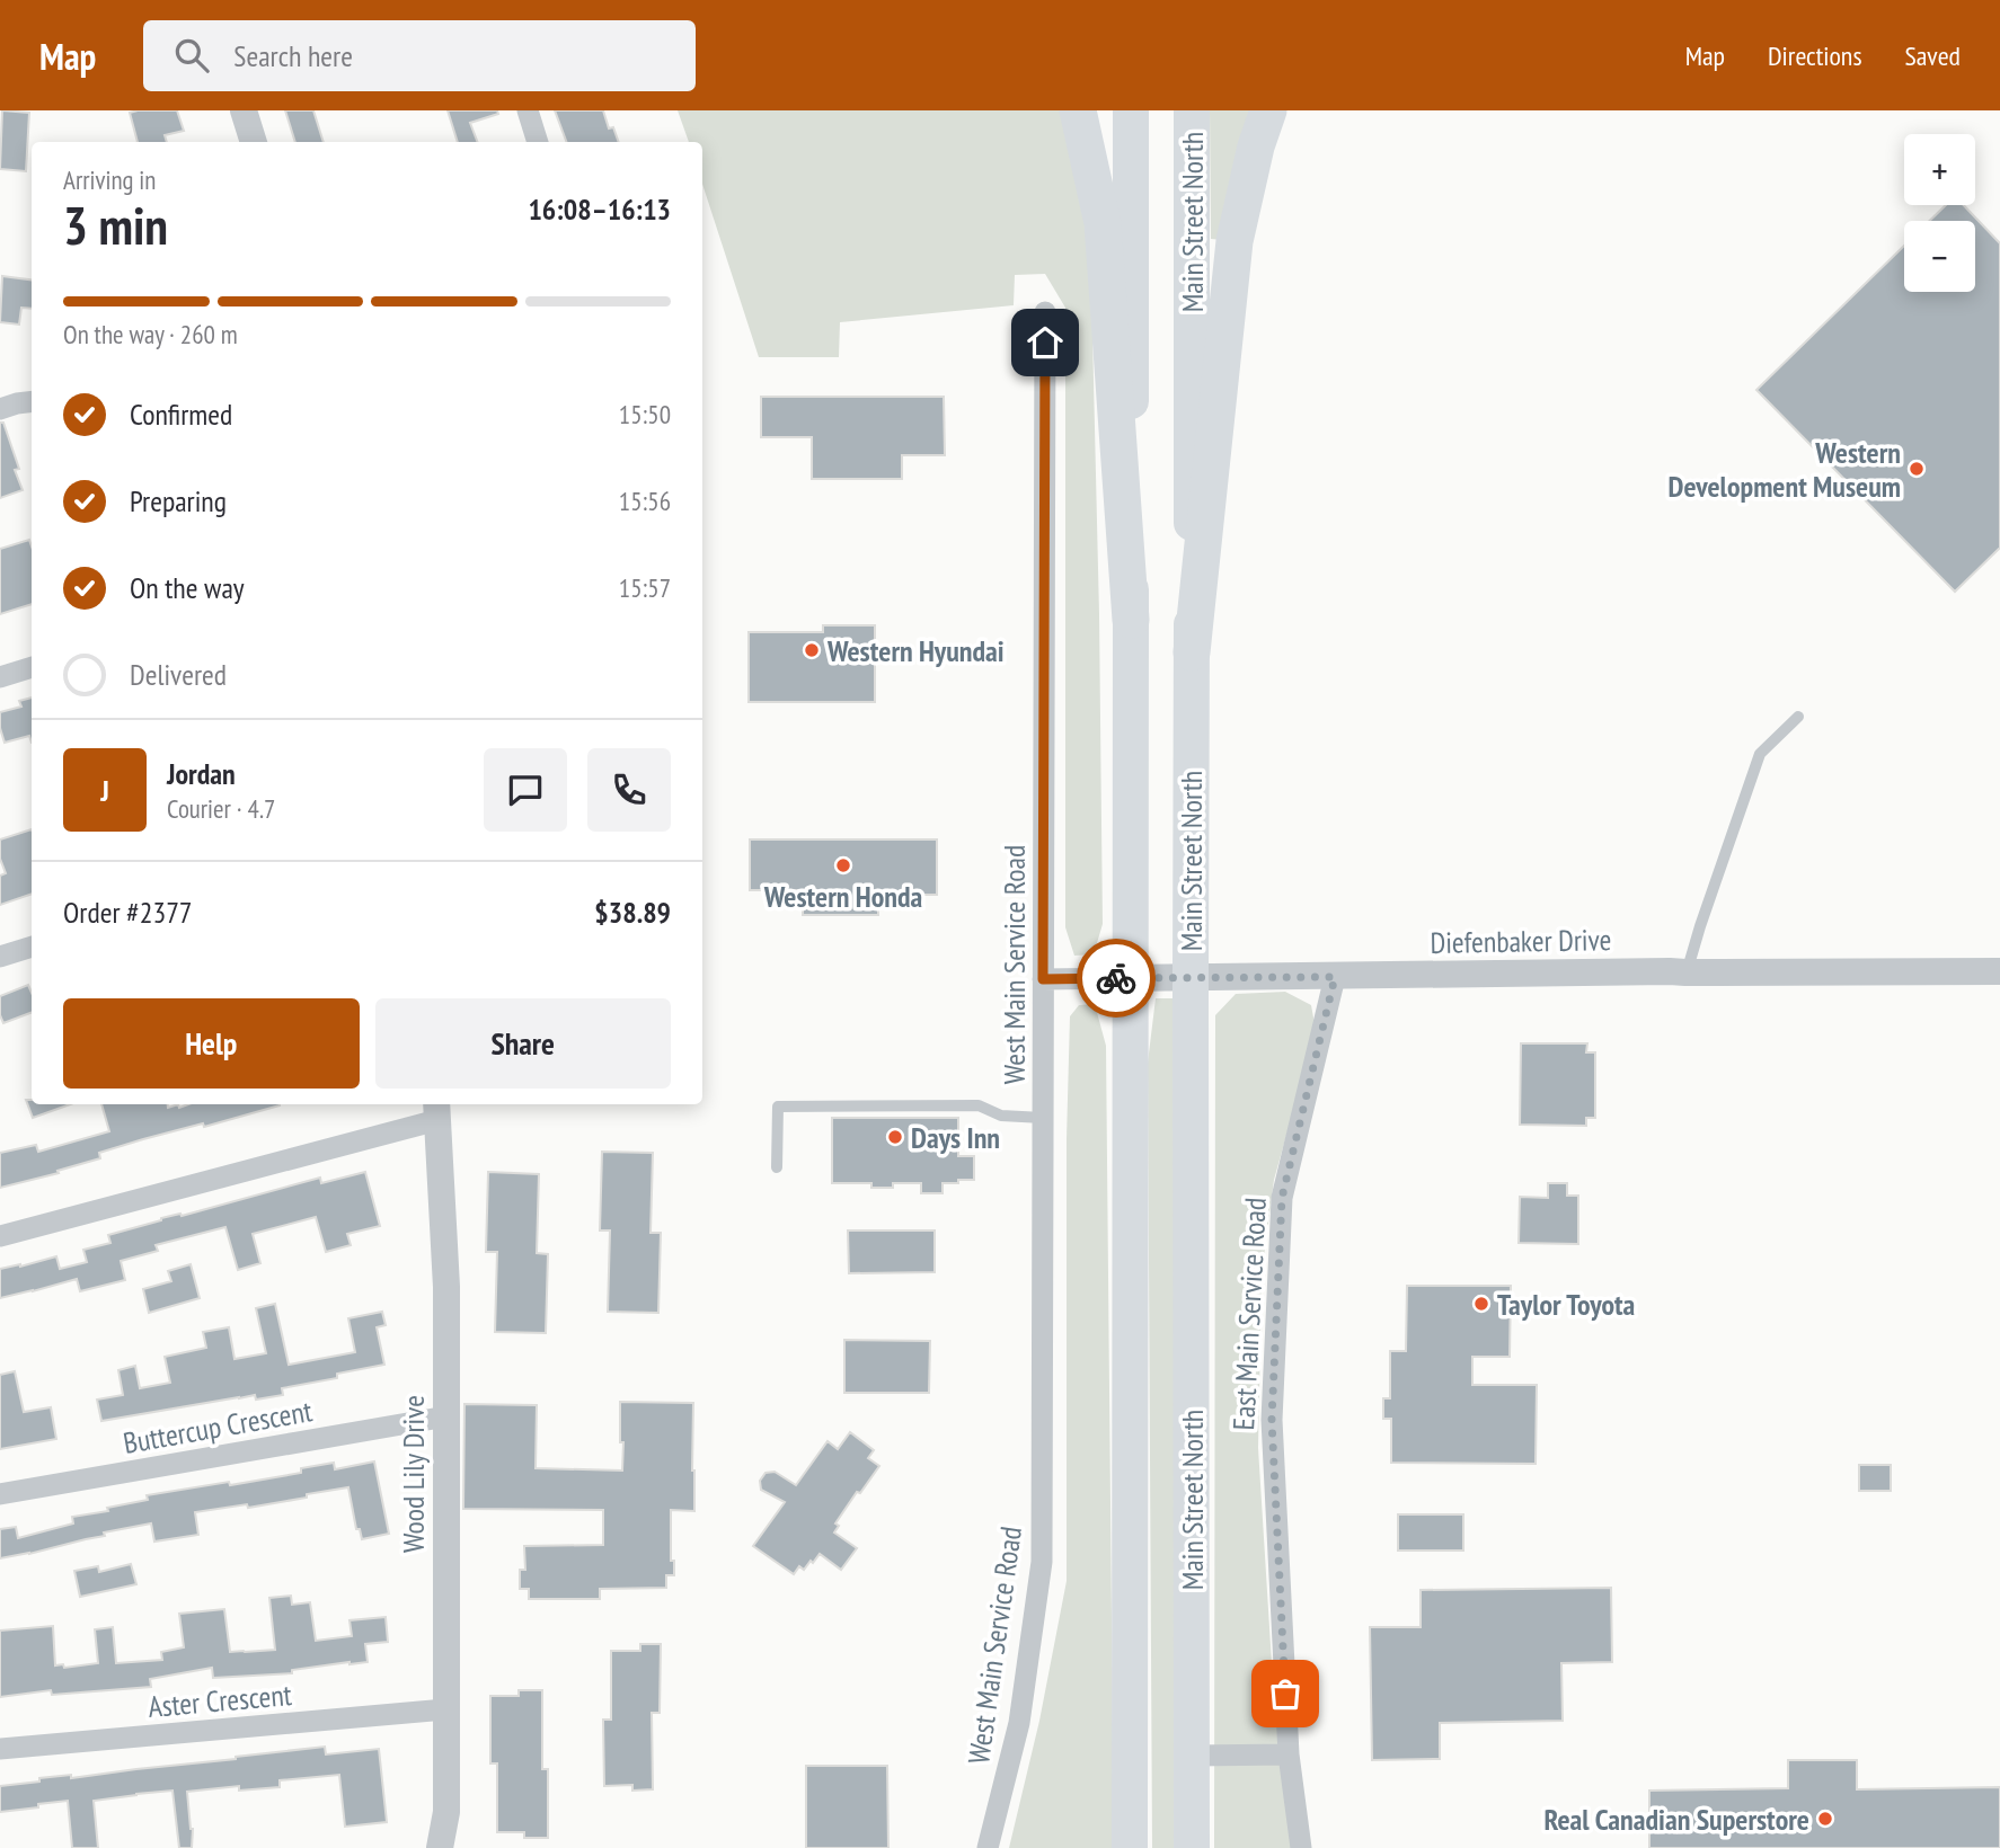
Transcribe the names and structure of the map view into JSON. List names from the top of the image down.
{
  "streets": {
    "main road": ["Main Street North"],
    "street": [
      "Diefenbaker Drive",
      "West Main Service Road",
      "East Main Service Road",
      "Buttercup Crescent",
      "Wood Lily Drive",
      "Aster Crescent"
    ]
  },
  "crossings": [
    ["Main Street North", "Diefenbaker Drive"],
    ["Diefenbaker Drive", "West Main Service Road"],
    ["Diefenbaker Drive", "East Main Service Road"],
    ["Buttercup Crescent", "Wood Lily Drive"],
    ["Wood Lily Drive", "Aster Crescent"]
  ],
  "places": [
    "Western Development Museum",
    "Western Hyundai",
    "Western Honda",
    "Days Inn",
    "Taylor Toyota",
    "Real Canadian Superstore"
  ],
  "page": {
    "header": "Map",
    "search": "Search here",
    "nav": ["Map", "Directions", "Saved"],
    "map_buttons": ["+", "−"],
    "heading": ["3 min", "Arriving in", "16:08–16:13"],
    "panel": [
      "Jordan",
      "Courier · 4.7",
      "Order #2377",
      "$38.89"
    ],
    "bar": "On the way · 260 m",
    "list": [
      ["Confirmed", "15:50"],
      ["Preparing", "15:56"],
      ["On the way", "15:57"],
      "Delivered"
    ],
    "round": "J",
    "buttons": ["Help", "Share"]
  }
}
